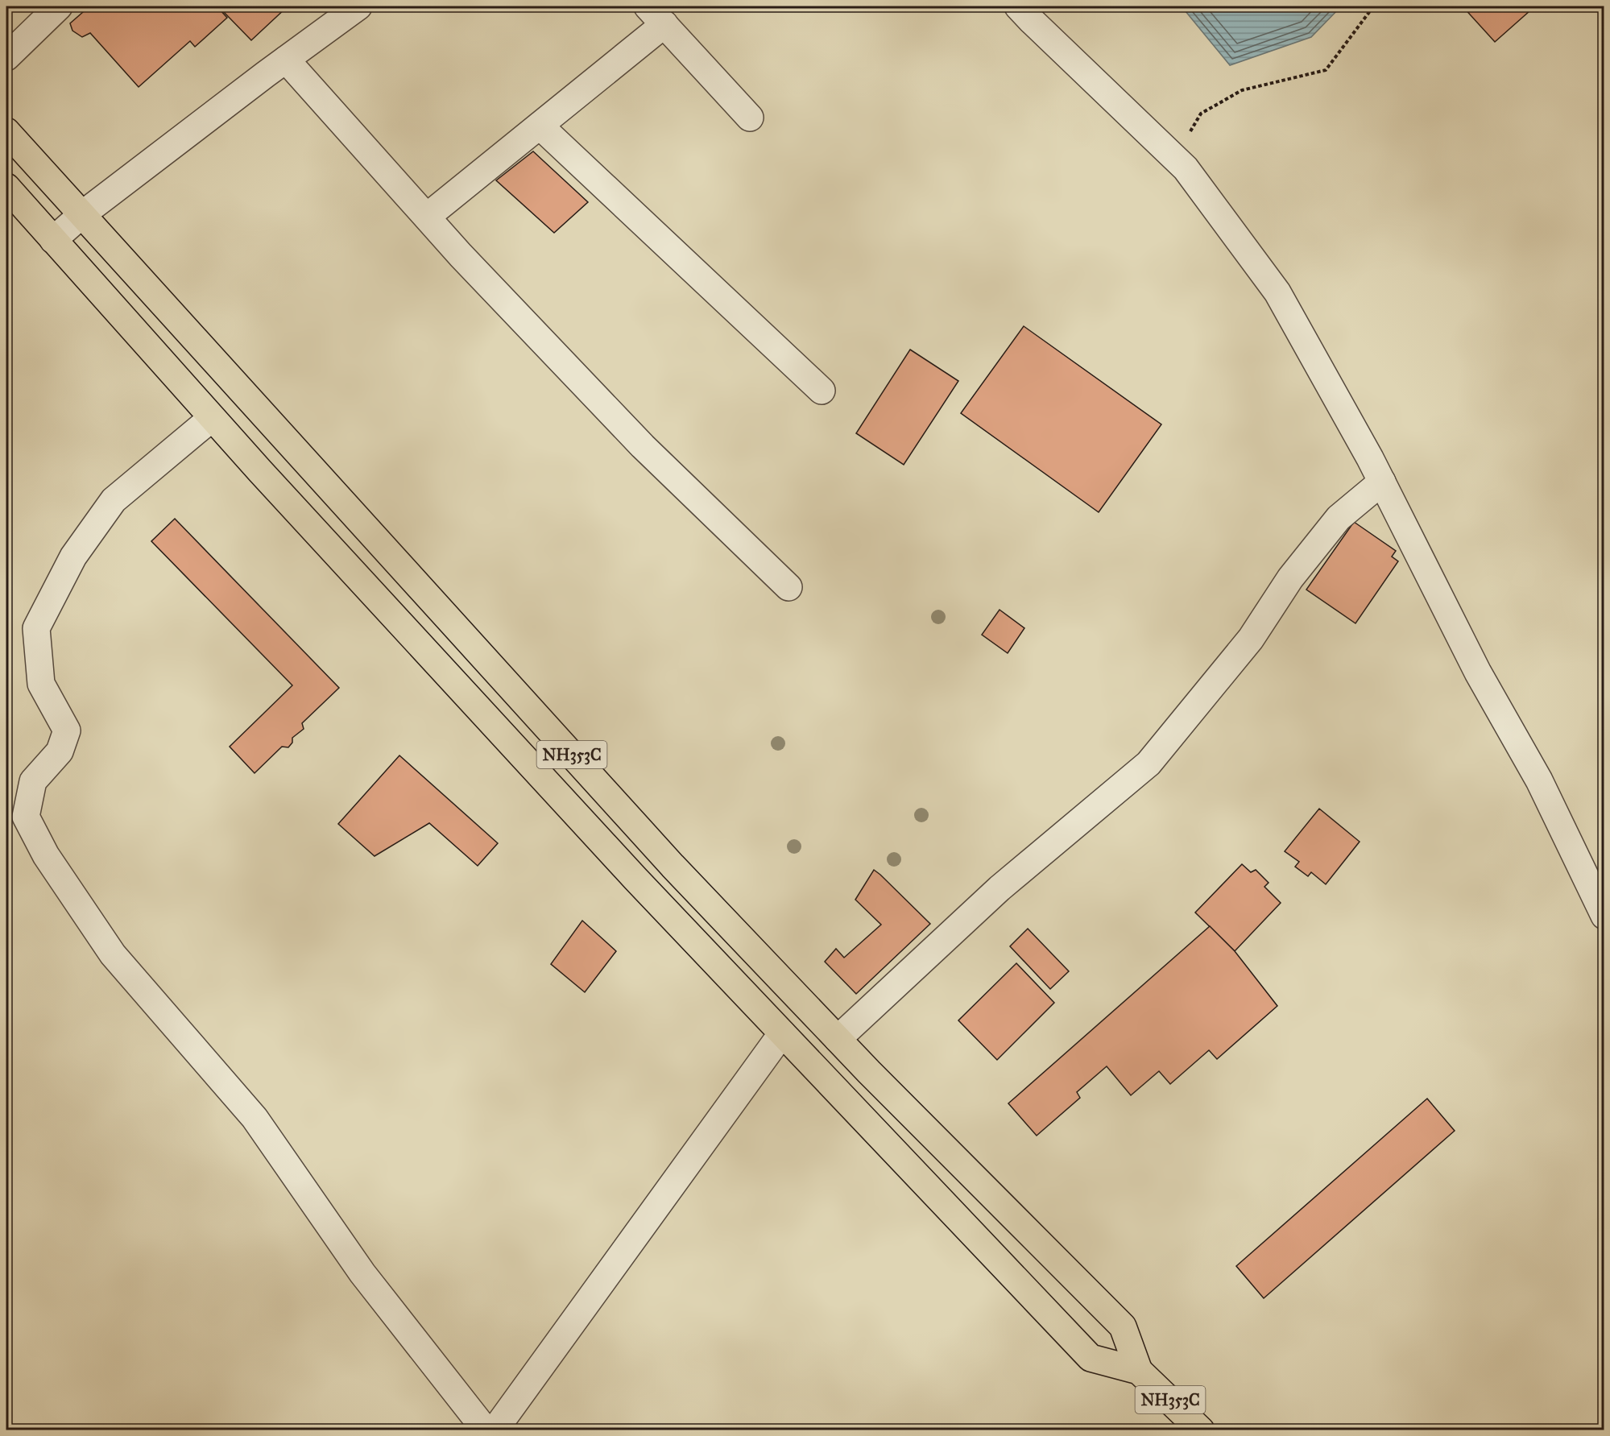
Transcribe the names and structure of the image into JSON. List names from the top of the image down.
{
  "streets": {
    "highway": ["NH353C"]
  }
}
